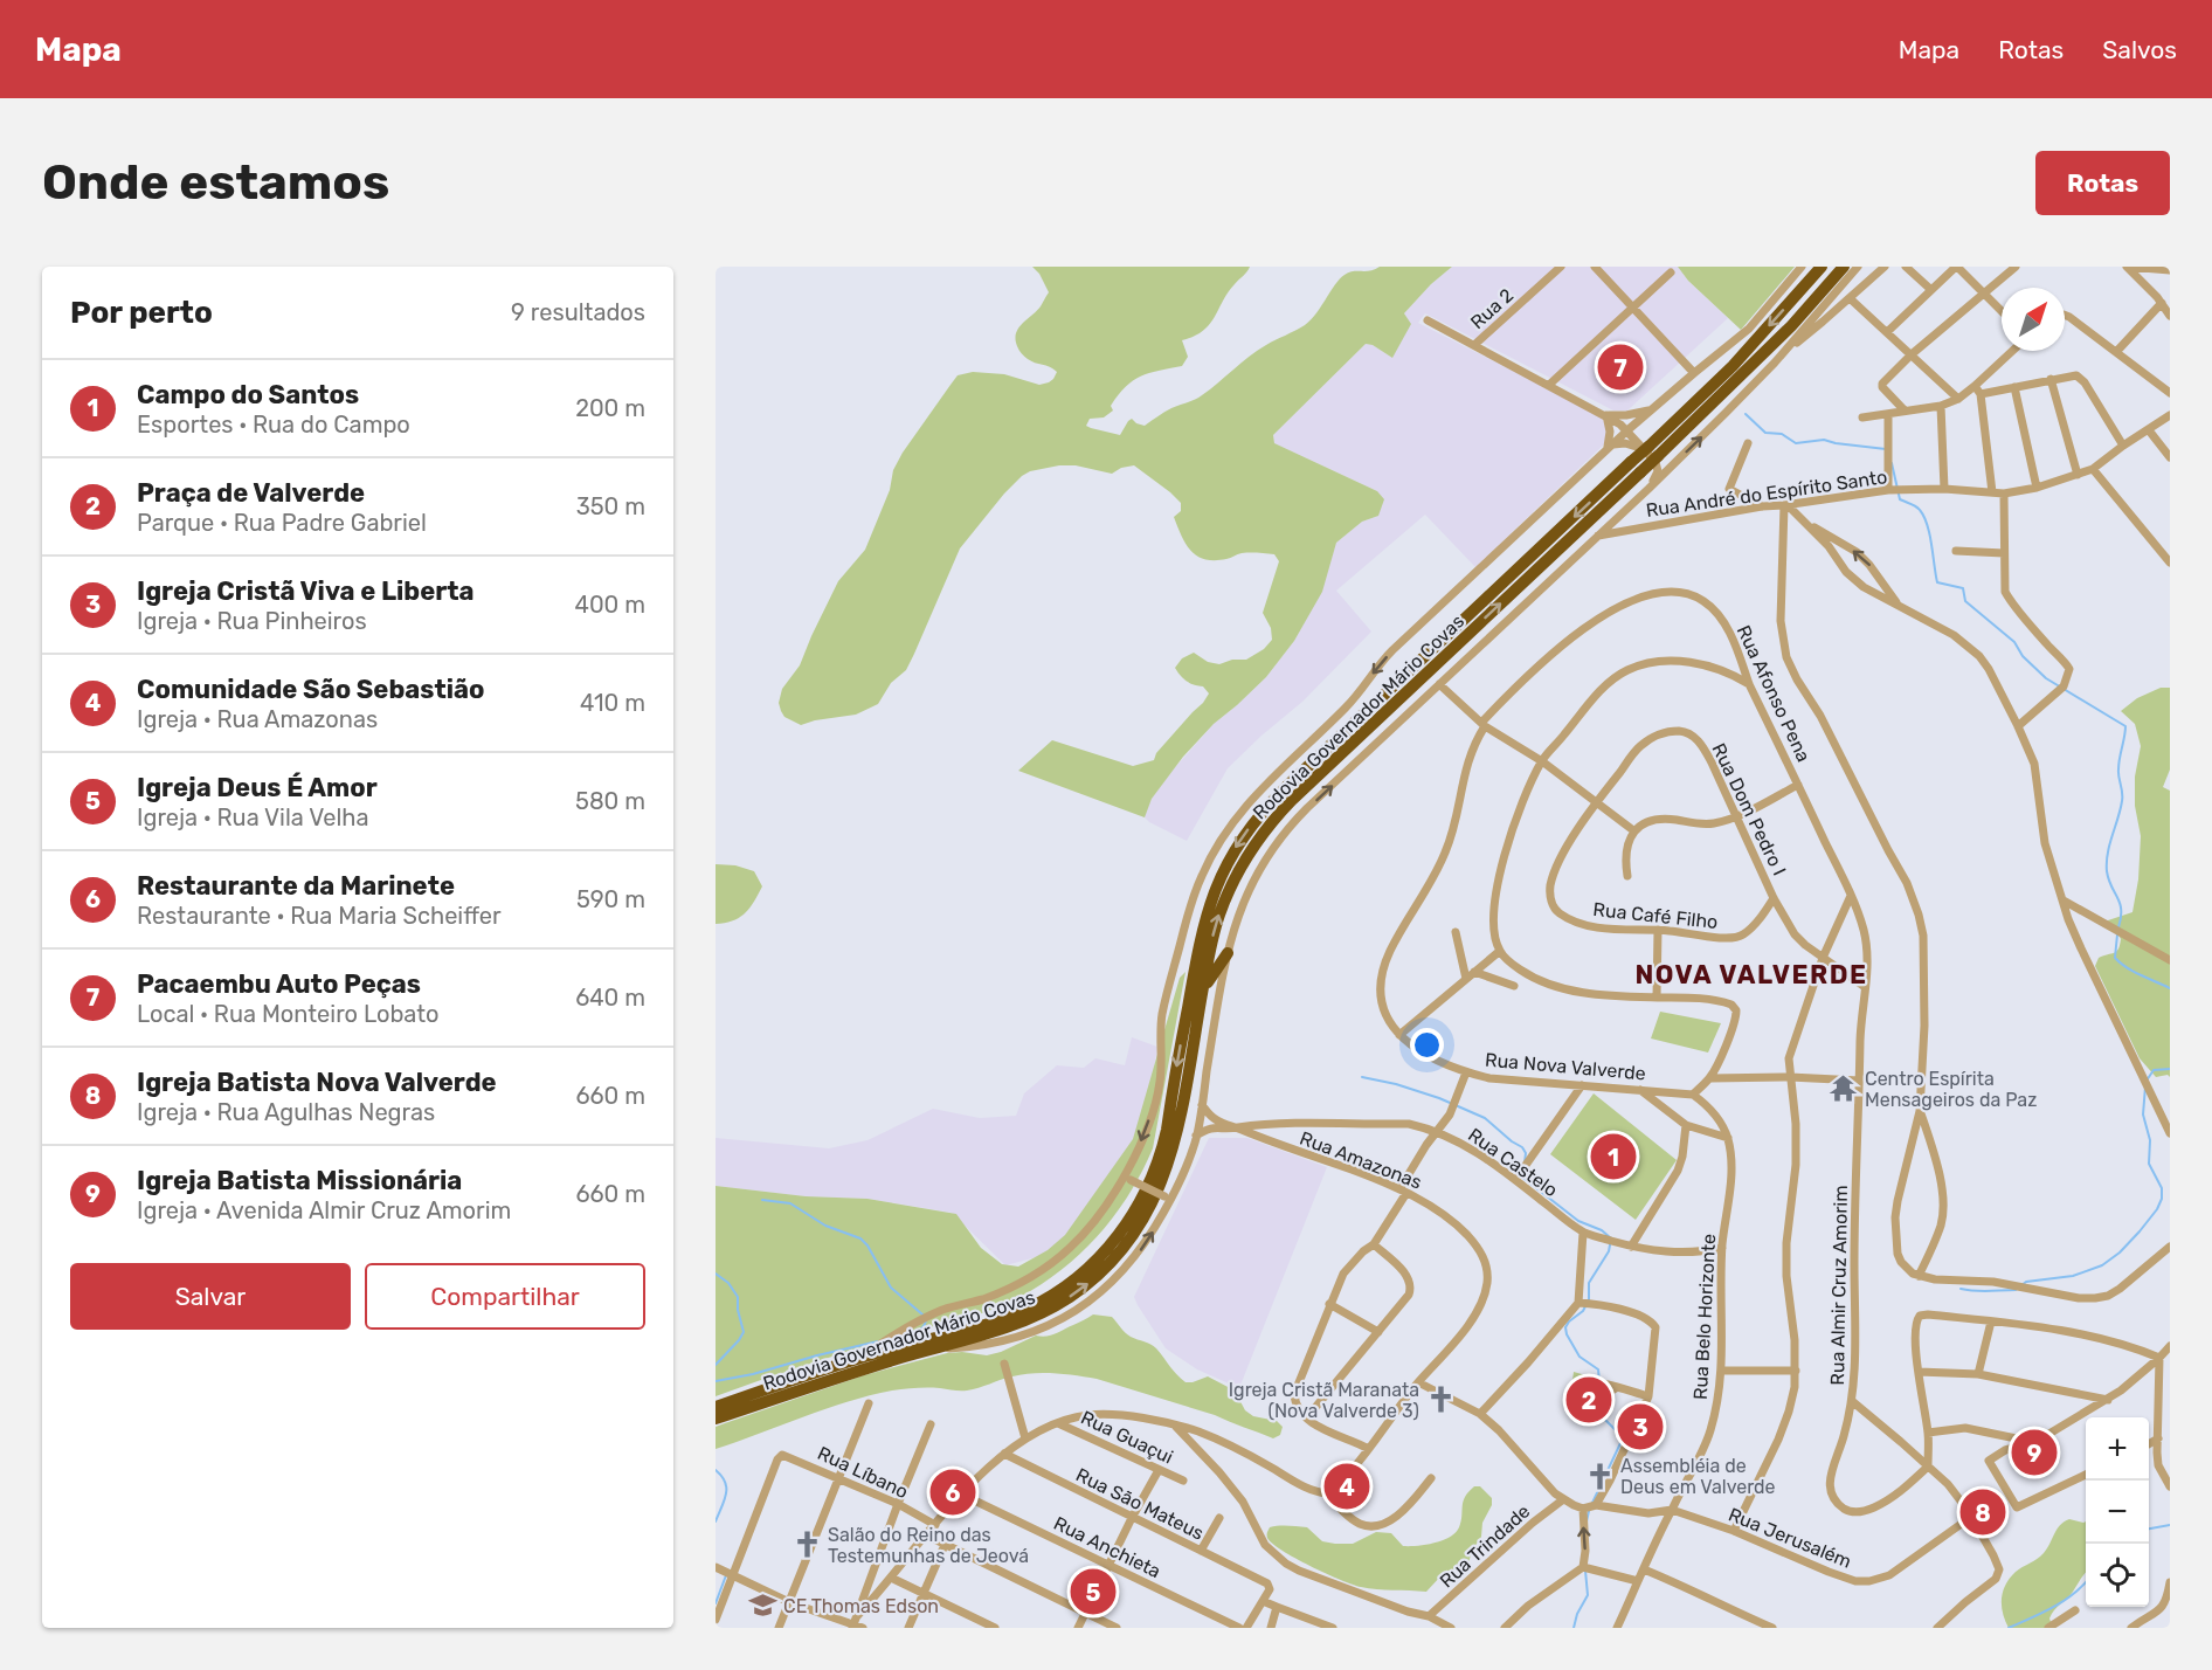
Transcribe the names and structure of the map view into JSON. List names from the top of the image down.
{
  "streets": {
    "highway": ["Rodovia Governador Mário Covas"],
    "street": [
      "Rua 2",
      "Rua André do Espírito Santo",
      "Rua Afonso Pena",
      "Rua Dom Pedro I",
      "Rua Café Filho",
      "Rua Nova Valverde",
      "Rua Amazonas",
      "Rua Castelo",
      "Rua Almir Cruz Amorim",
      "Rua Belo Horizonte",
      "Rua Guaçui",
      "Rua Líbano",
      "Rua São Mateus",
      "Rua Jerusalém",
      "Rua Trindade",
      "Rua Anchieta"
    ]
  },
  "crossings": [
    ["Rua André do Espírito Santo", "Rodovia Governador Mário Covas"],
    ["Rua André do Espírito Santo", "Rua Amazonas"],
    ["Rua Afonso Pena", "Rua Dom Pedro I"],
    ["Rua Afonso Pena", "Rua Nova Valverde"],
    ["Rua Afonso Pena", "Rua Almir Cruz Amorim"],
    ["Rua Dom Pedro I", "Rua Café Filho"],
    ["Rua Dom Pedro I", "Rua Almir Cruz Amorim"],
    ["Rua Nova Valverde", "Rua Castelo"],
    ["Rua Nova Valverde", "Rua Belo Horizonte"],
    ["Rua Amazonas", "Rua Castelo"],
    ["Rua Castelo", "Rua Belo Horizonte"],
    ["Rua Belo Horizonte", "Rua Jerusalém"]
  ],
  "one_way": ["Rua André do Espírito Santo"],
  "districts": ["NOVA VALVERDE"],
  "places": {
    "temple": ["Centro Espírita Mensageiros da Paz"],
    "church": ["Igreja Cristã Maranata (Nova Valverde 3)", "Assembléia de Deus em Valverde", "Salão do Reino das Testemunhas de Jeová"],
    "school or university": ["CE Thomas Edson"]
  },
  "north": "top right",
  "page": {
    "header": "Mapa",
    "nav": ["Mapa", "Rotas", "Salvos"],
    "buttons": [
      "Rotas",
      ["Salvar", "Compartilhar"]
    ],
    "title": "Onde estamos",
    "heading": ["Por perto", "9 resultados"],
    "pins": [
      "7",
      "1",
      "2",
      "3",
      "9",
      "4",
      "6",
      "8",
      "5"
    ],
    "list": [
      {
        "mark": "1",
        "name": "Campo do Santos",
        "note": "Esportes · Rua do Campo",
        "value": "200 m"
      },
      {
        "mark": "2",
        "name": "Praça de Valverde",
        "note": "Parque · Rua Padre Gabriel",
        "value": "350 m"
      },
      {
        "mark": "3",
        "name": "Igreja Cristã Viva e Liberta",
        "note": "Igreja · Rua Pinheiros",
        "value": "400 m"
      },
      {
        "mark": "4",
        "name": "Comunidade São Sebastião",
        "note": "Igreja · Rua Amazonas",
        "value": "410 m"
      },
      {
        "mark": "5",
        "name": "Igreja Deus É Amor",
        "note": "Igreja · Rua Vila Velha",
        "value": "580 m"
      },
      {
        "mark": "6",
        "name": "Restaurante da Marinete",
        "note": "Restaurante · Rua Maria Scheiffer",
        "value": "590 m"
      },
      {
        "mark": "7",
        "name": "Pacaembu Auto Peças",
        "note": "Local · Rua Monteiro Lobato",
        "value": "640 m"
      },
      {
        "mark": "8",
        "name": "Igreja Batista Nova Valverde",
        "note": "Igreja · Rua Agulhas Negras",
        "value": "660 m"
      },
      {
        "mark": "9",
        "name": "Igreja Batista Missionária",
        "note": "Igreja · Avenida Almir Cruz Amorim",
        "value": "660 m"
      }
    ],
    "map_buttons": ["+", "−"]
  }
}
